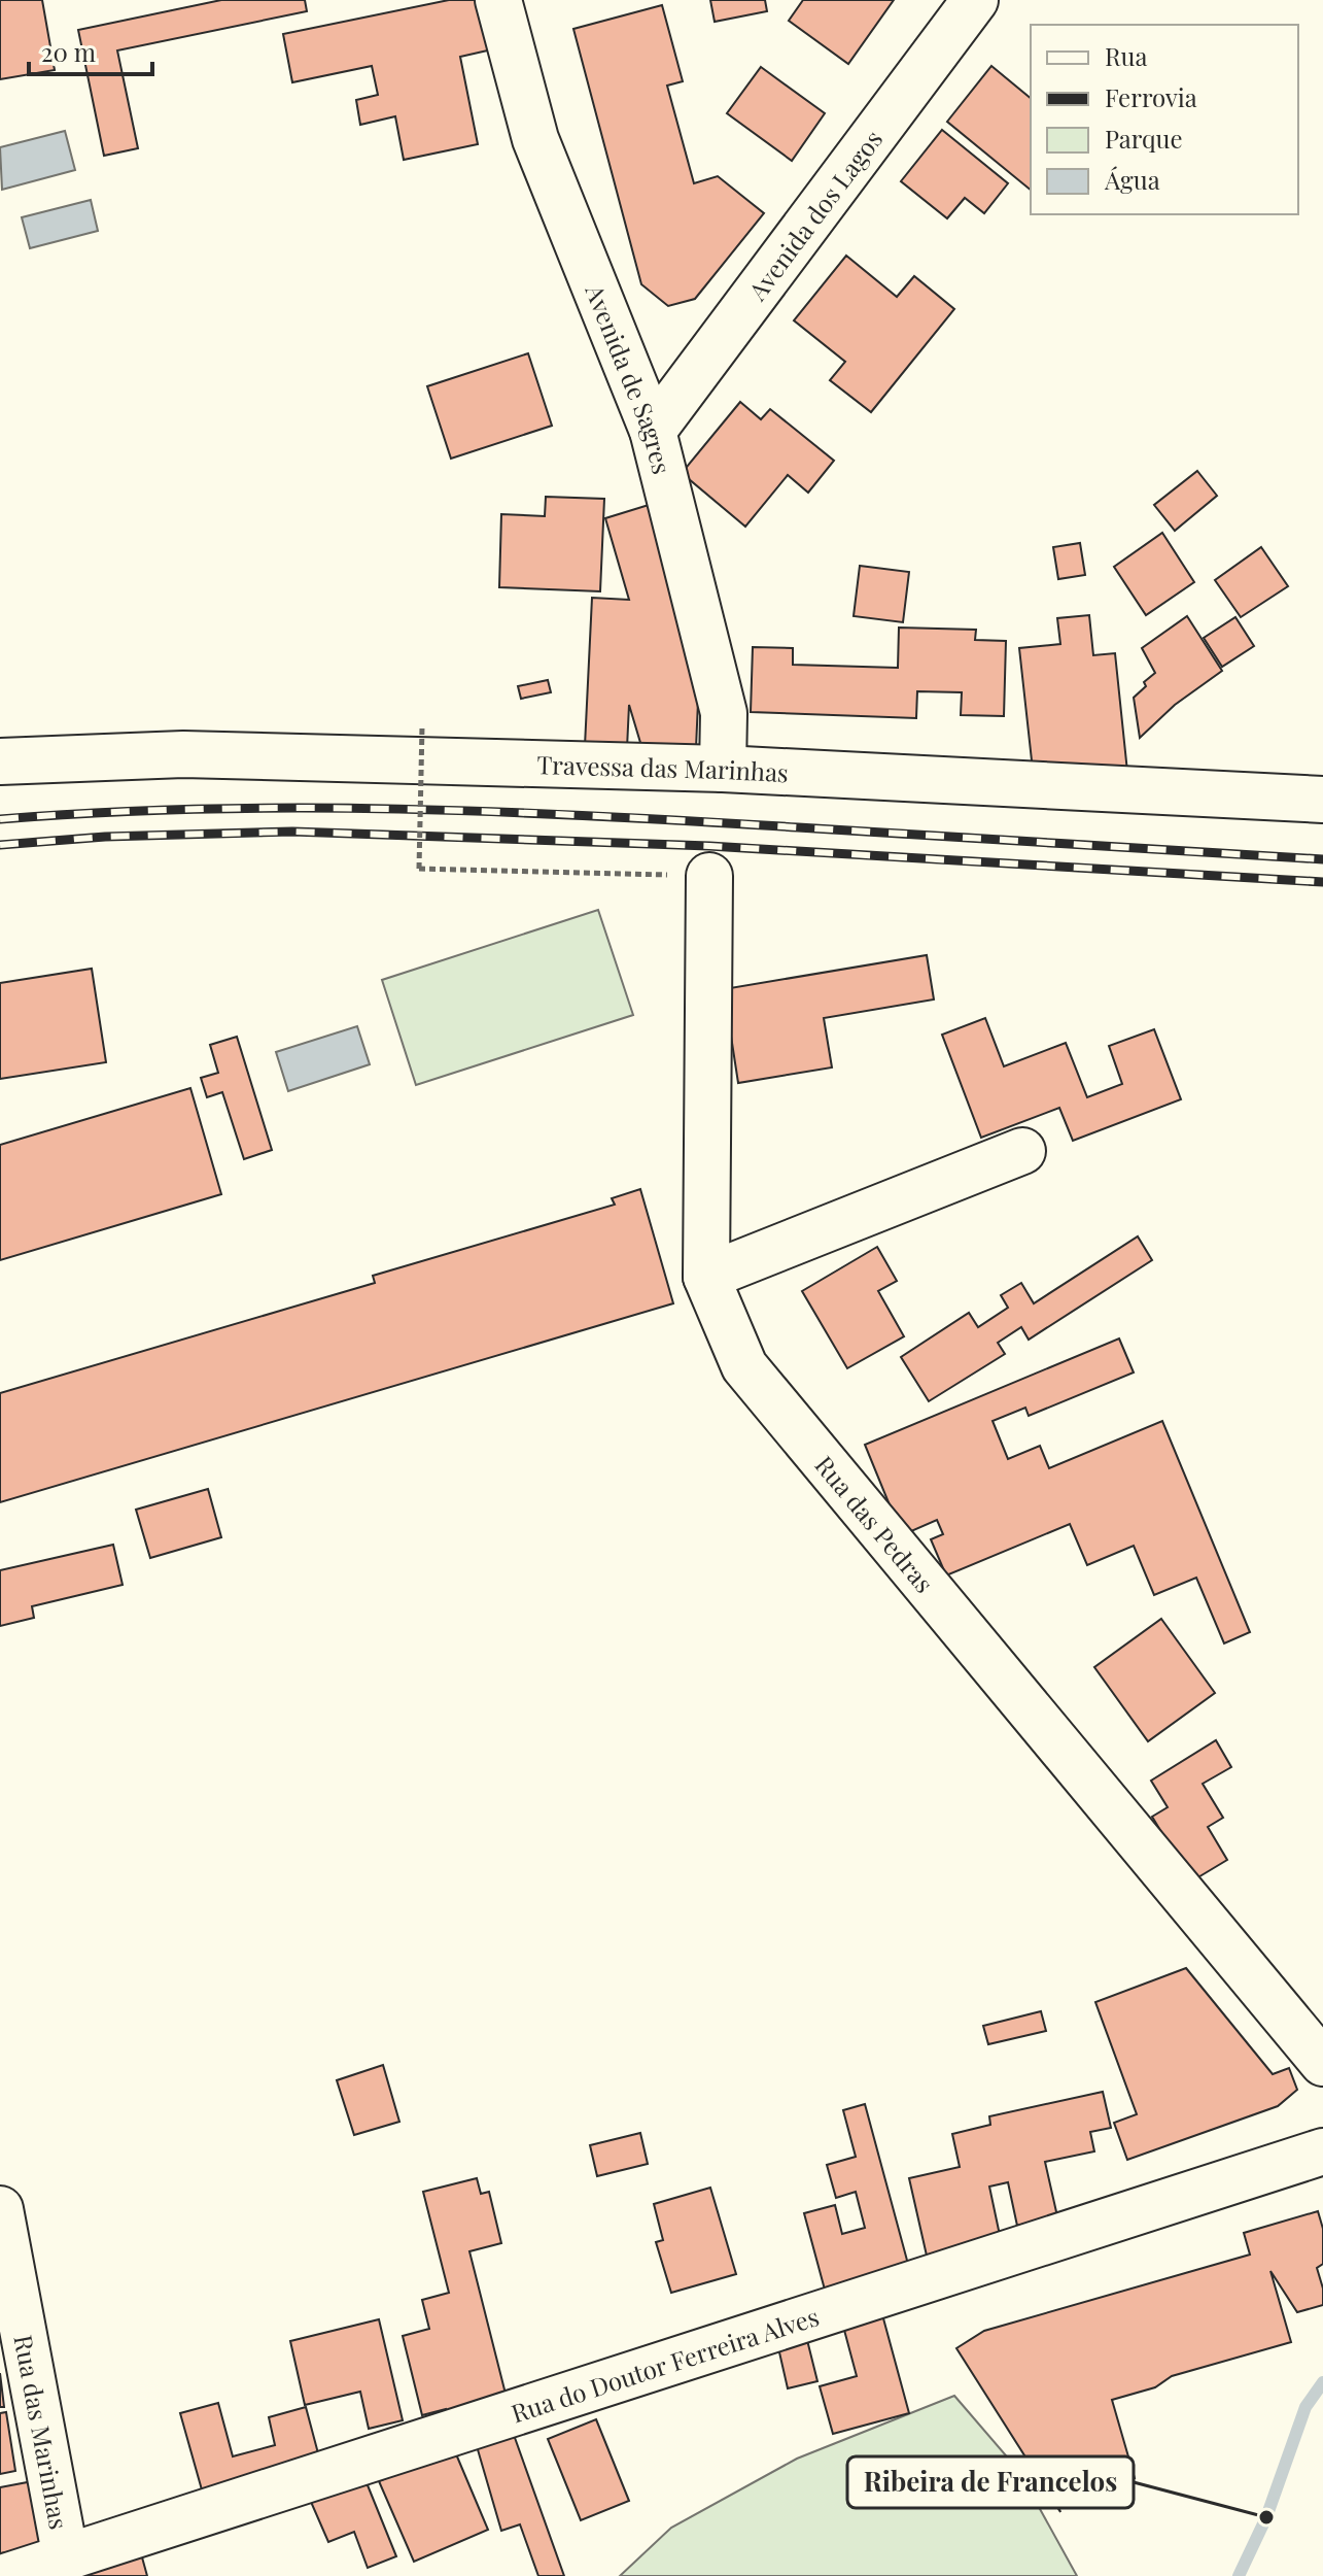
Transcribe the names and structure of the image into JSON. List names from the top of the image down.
{
  "streets": {
    "street": [
      "Avenida dos Lagos",
      "Avenida de Sagres",
      "Travessa das Marinhas",
      "Rua das Pedras",
      "Rua do Doutor Ferreira Alves",
      "Rua das Marinhas"
    ]
  },
  "crossings": [
    ["Avenida dos Lagos", "Avenida de Sagres"],
    ["Avenida de Sagres", "Travessa das Marinhas"],
    ["Rua do Doutor Ferreira Alves", "Rua das Marinhas"]
  ],
  "places": ["Ribeira de Francelos"],
  "legend": [
    "Rua",
    "Ferrovia",
    "Parque",
    "Água"
  ],
  "scale_bar": "20 m"
}
